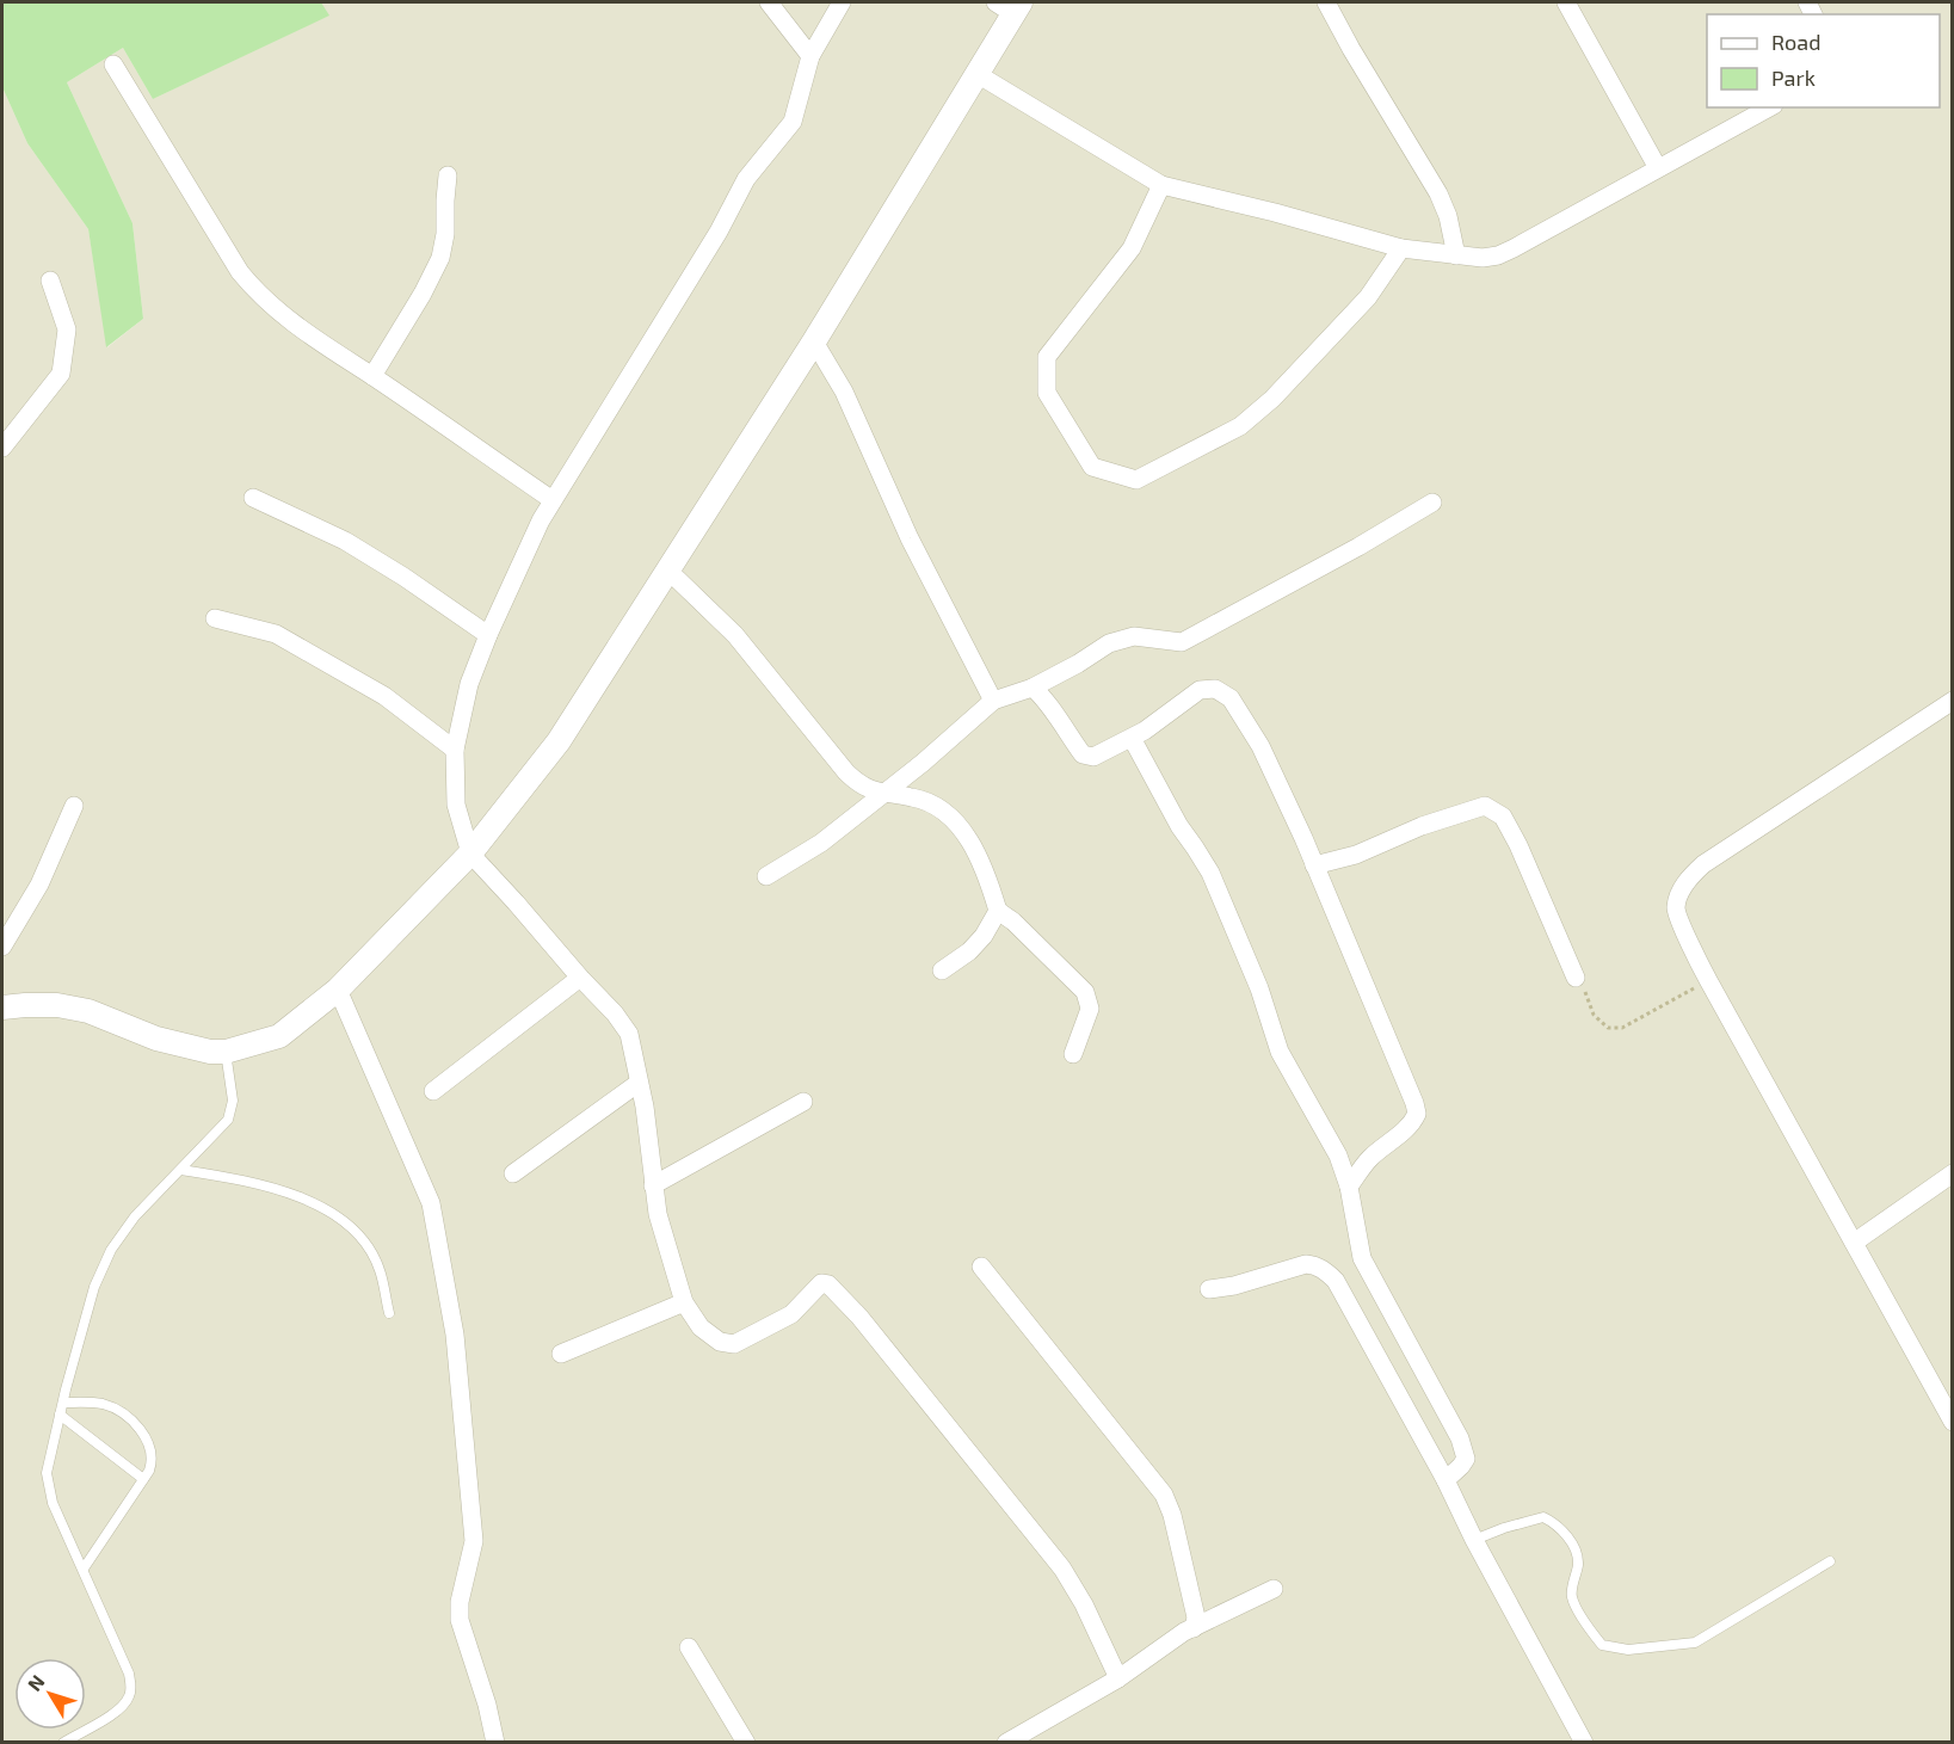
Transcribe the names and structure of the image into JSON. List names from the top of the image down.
{
  "legend": ["Road", "Park"],
  "north": "top left"
}
